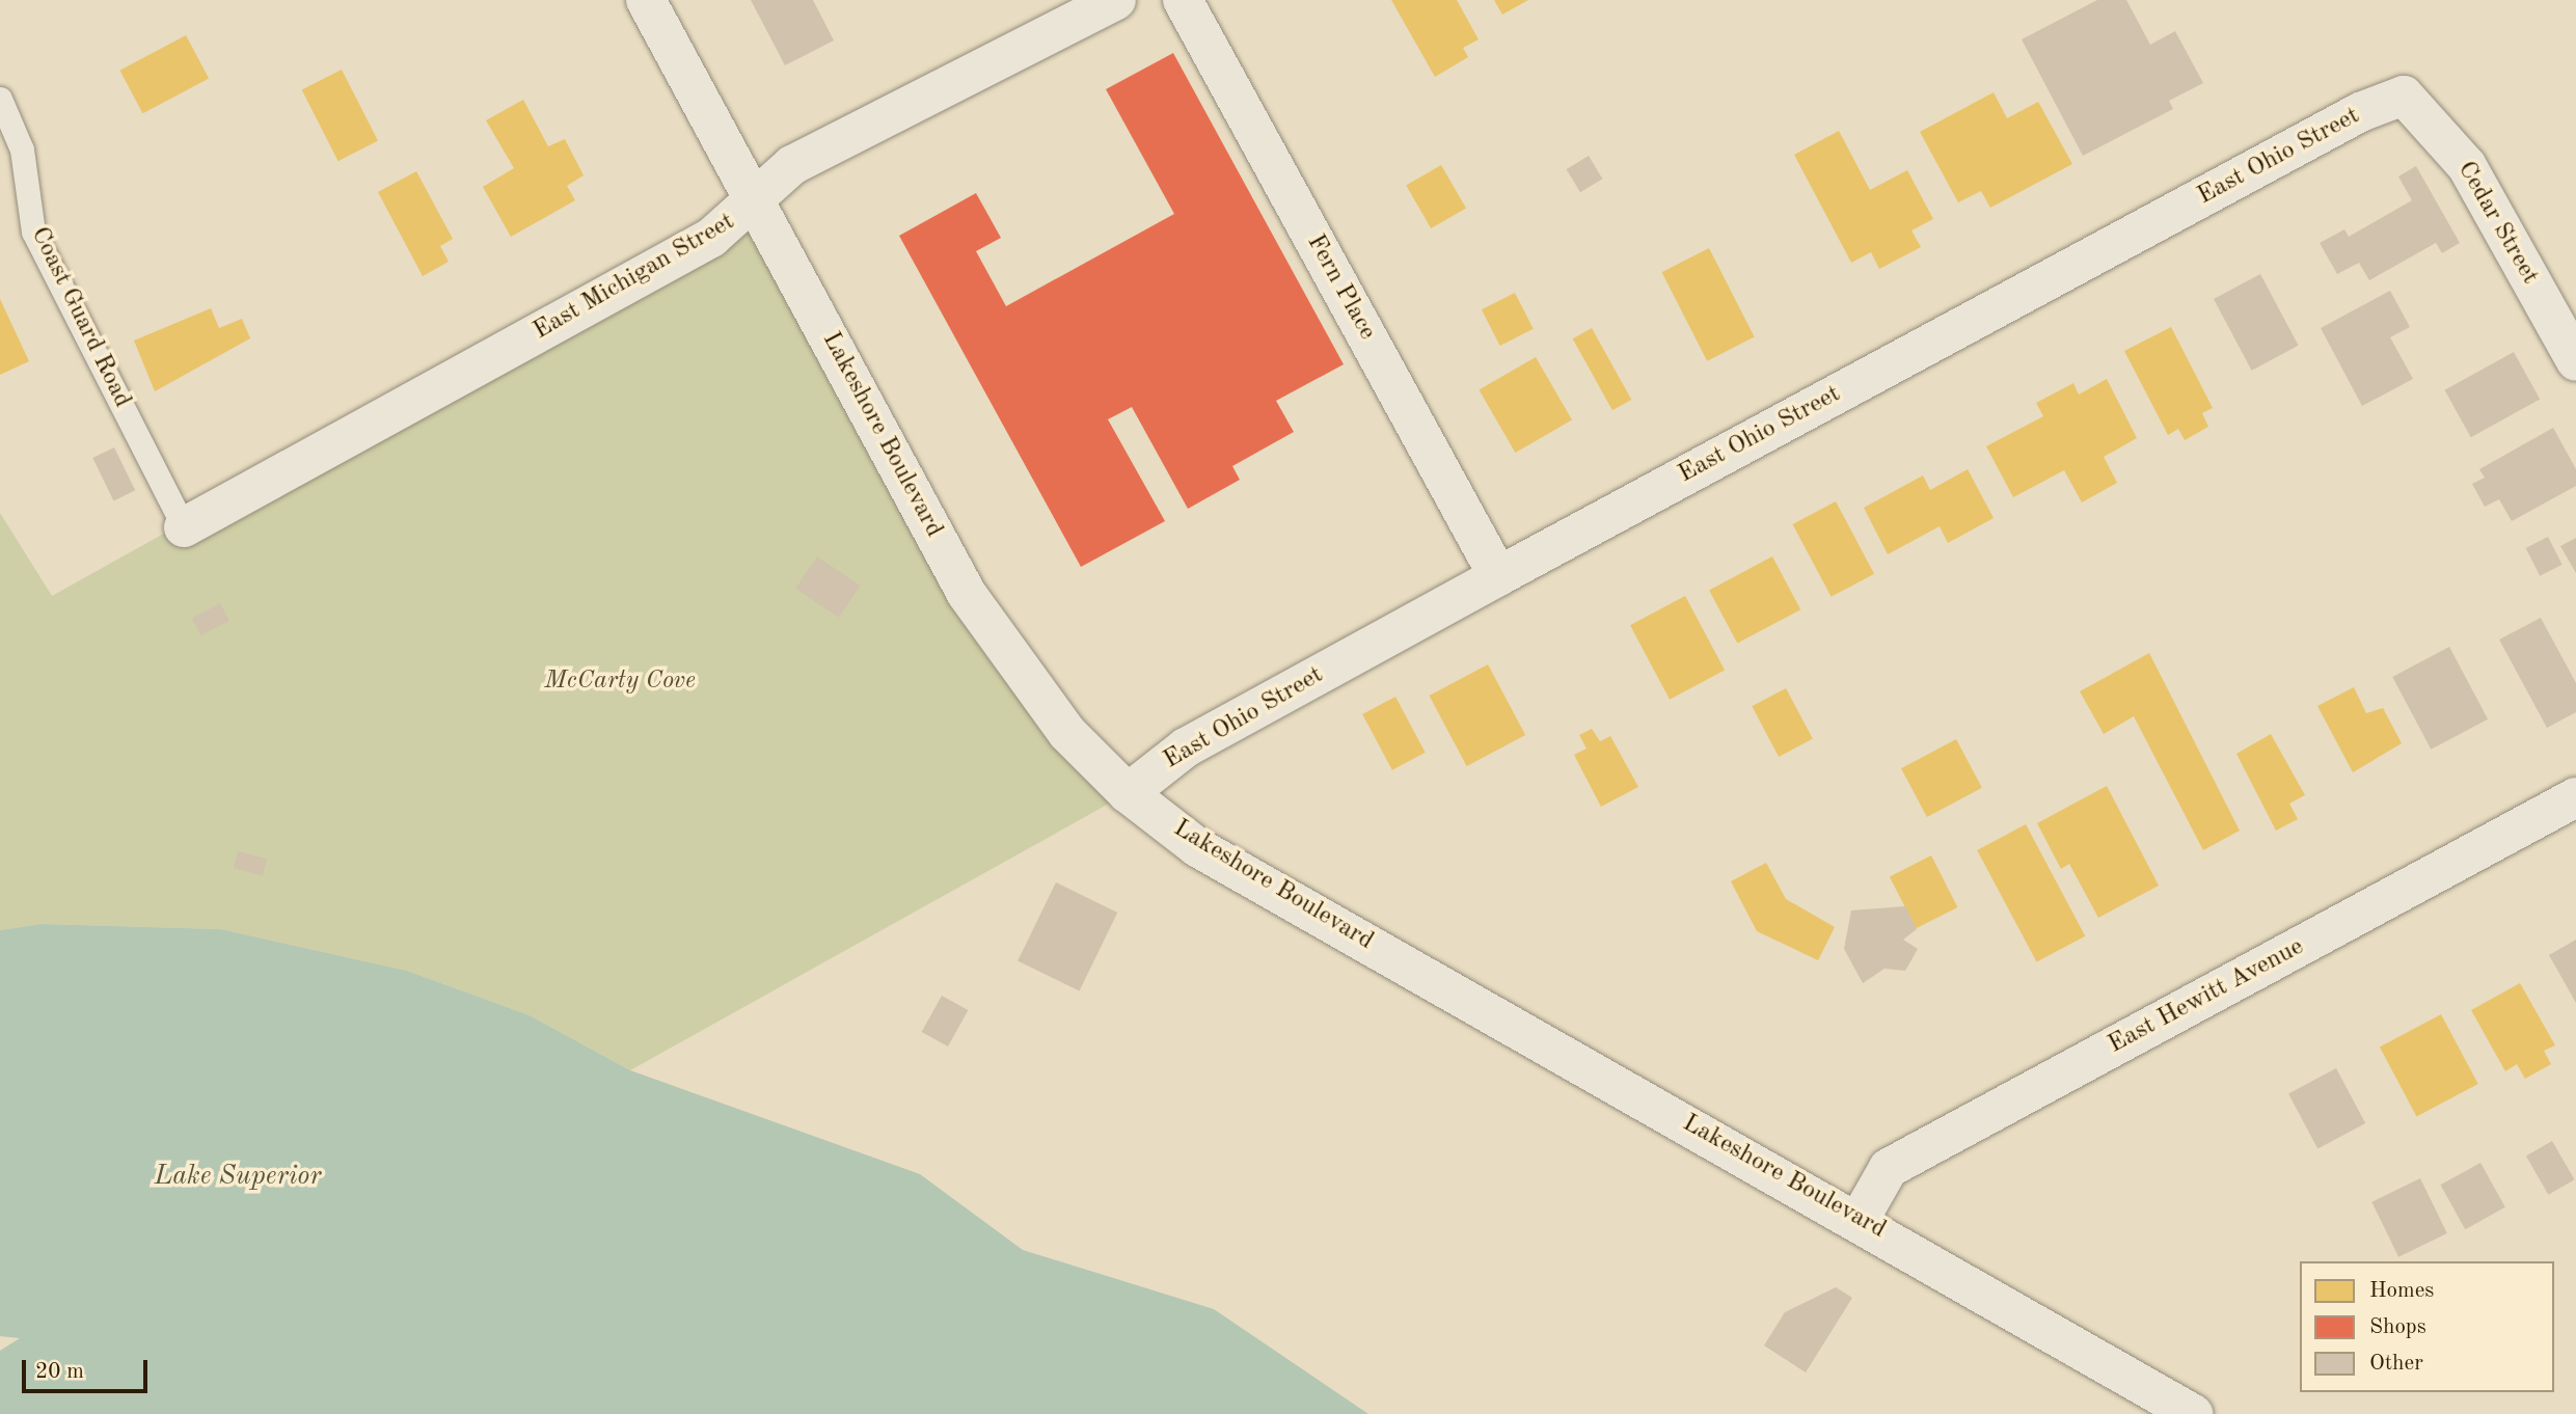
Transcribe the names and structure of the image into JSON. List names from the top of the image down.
{
  "streets": {
    "street": [
      "East Ohio Street",
      "Cedar Street",
      "East Michigan Street",
      "Fern Place",
      "Lakeshore Boulevard",
      "East Hewitt Avenue"
    ],
    "lane": ["Coast Guard Road"]
  },
  "crossings": [
    ["East Ohio Street", "Cedar Street"],
    ["East Ohio Street", "Fern Place"],
    ["East Ohio Street", "Lakeshore Boulevard"],
    ["East Michigan Street", "Coast Guard Road"],
    ["East Michigan Street", "Lakeshore Boulevard"],
    ["Lakeshore Boulevard", "East Hewitt Avenue"]
  ],
  "water": ["Lake Superior"],
  "parks": ["McCarty Cove"],
  "legend": ["Homes", "Shops", "Other"],
  "scale_bar": "20 m"
}
